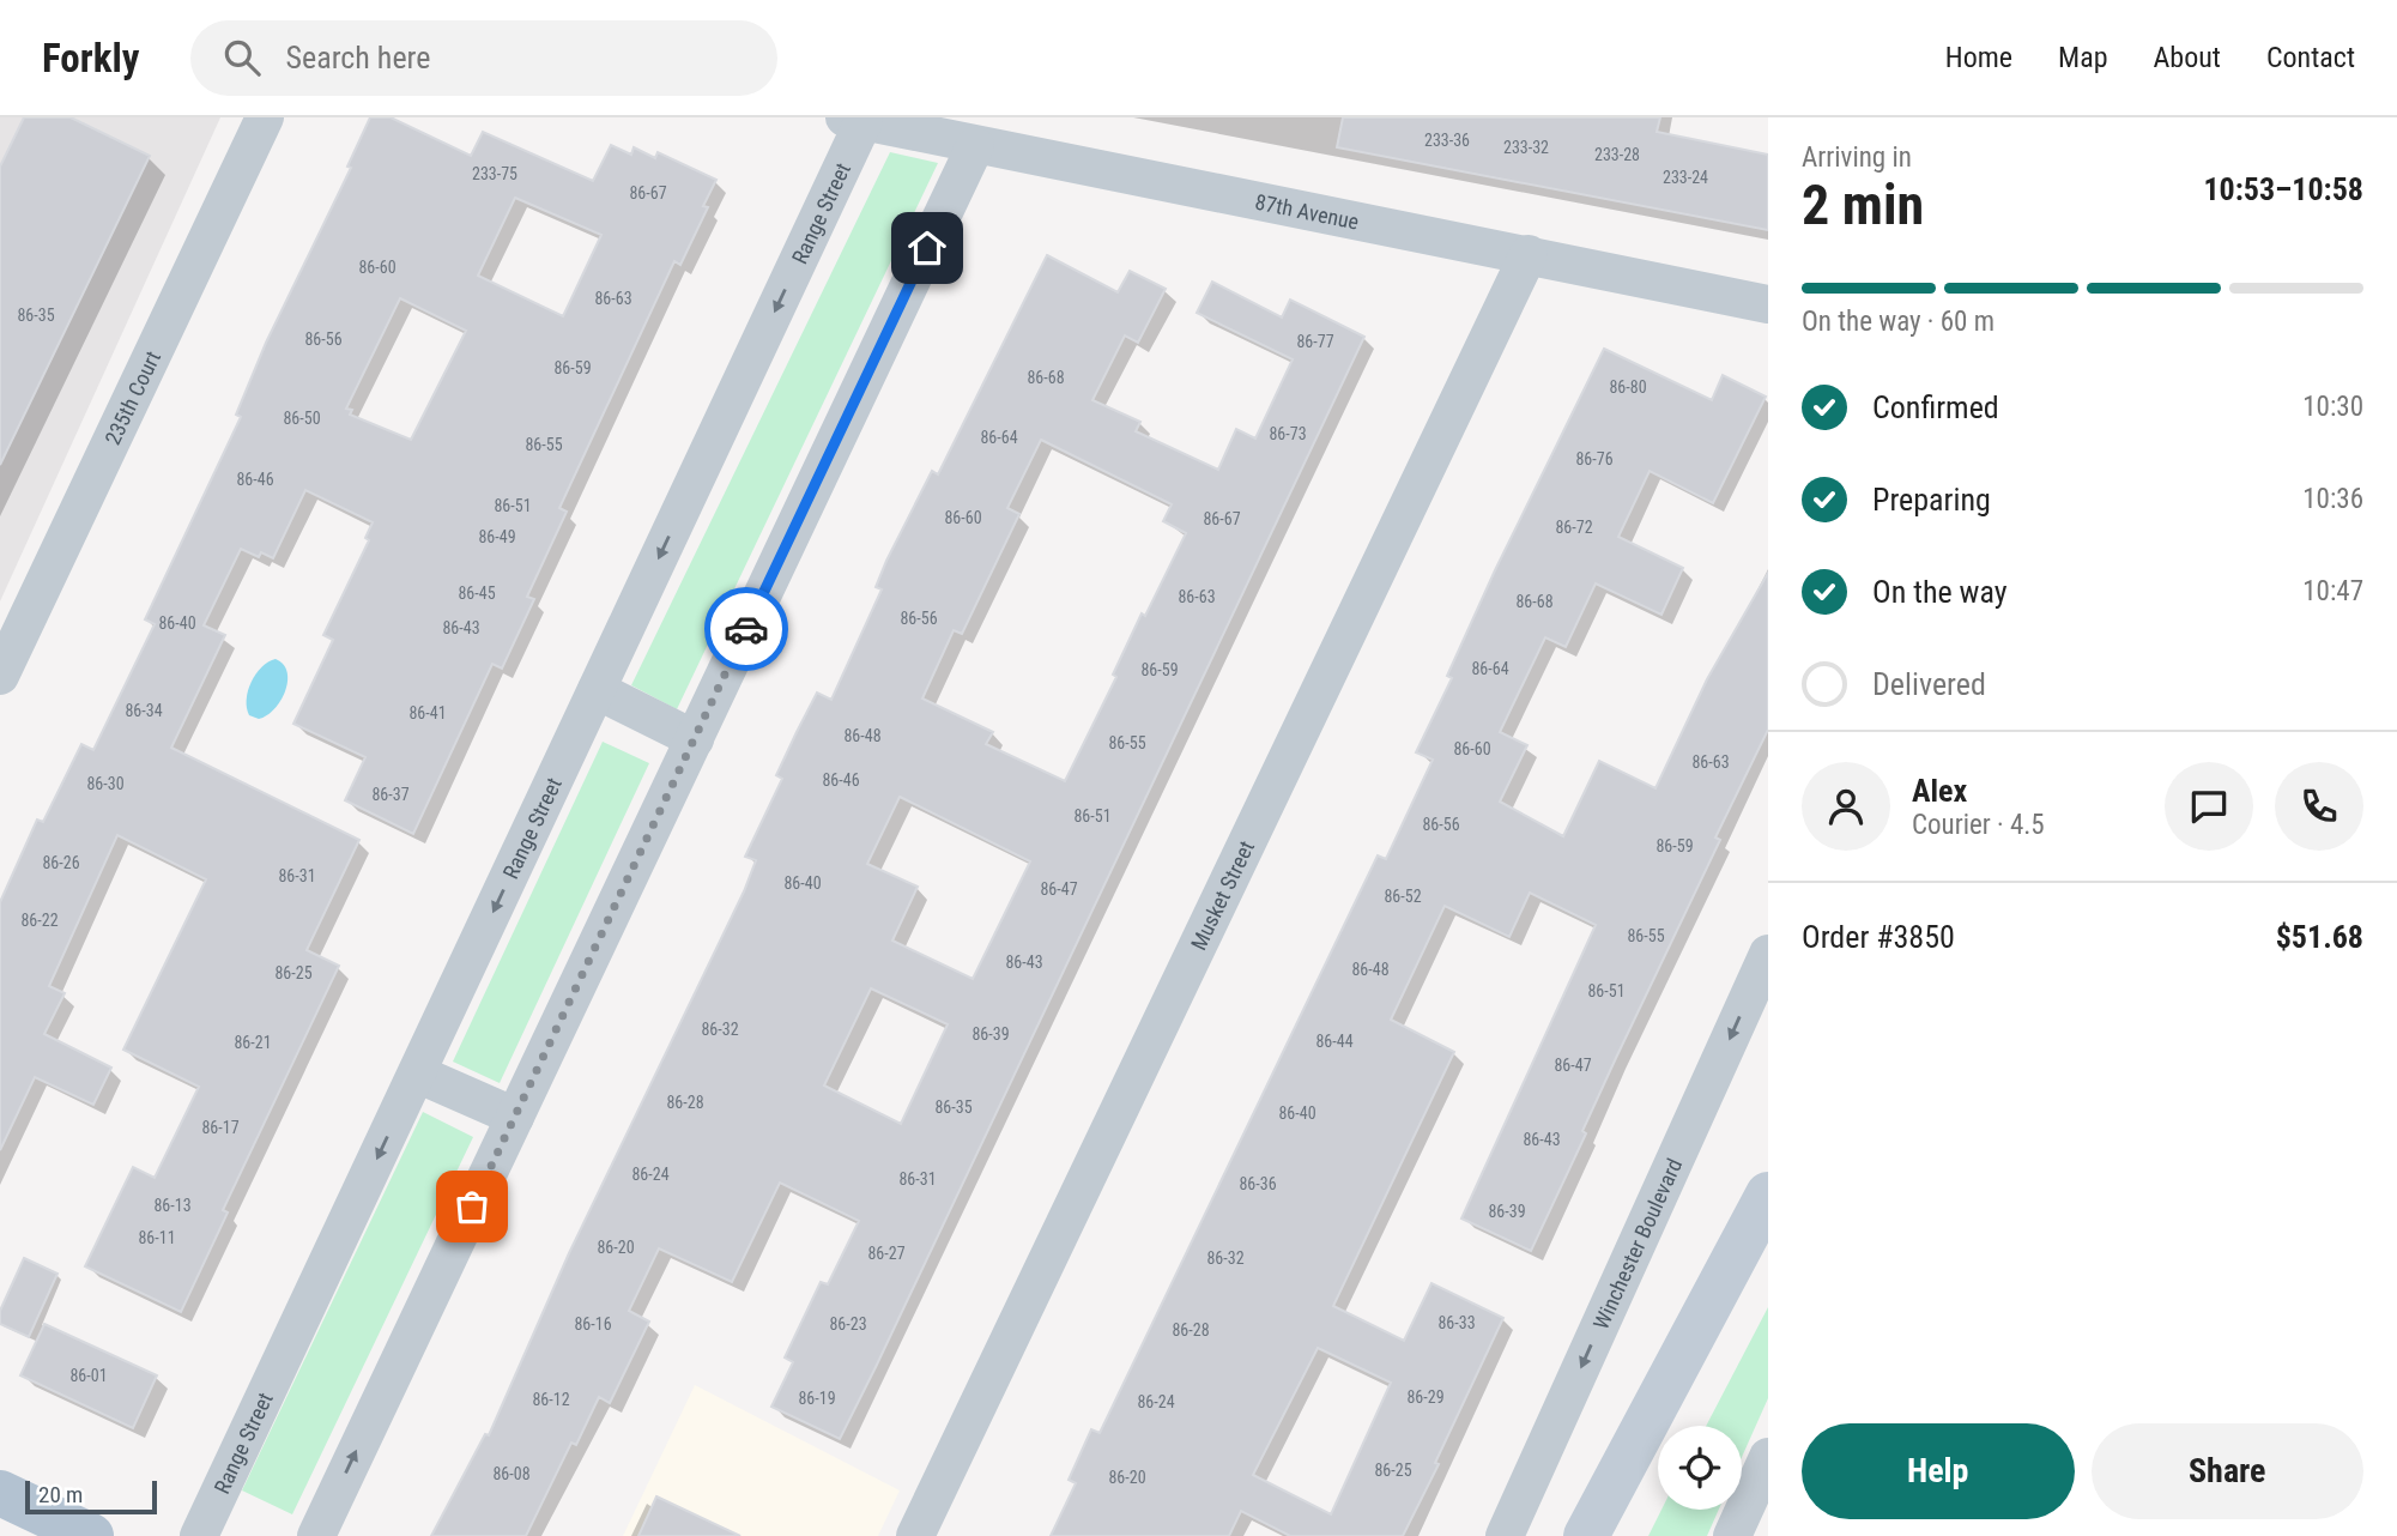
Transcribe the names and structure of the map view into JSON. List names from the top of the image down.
{
  "streets": {
    "street": [
      "87th Avenue",
      "Range Street",
      "235th Court",
      "Musket Street",
      "Winchester Boulevard"
    ]
  },
  "crossings": [
    ["87th Avenue", "Range Street"],
    ["87th Avenue", "Musket Street"]
  ],
  "one_way": ["Winchester Boulevard"],
  "house_numbers": [
    "233-36",
    "233-32",
    "233-28",
    "233-75",
    "233-24",
    "86-67",
    "86-60",
    "86-63",
    "86-35",
    "86-56",
    "86-77",
    "86-59",
    "86-68",
    "86-80",
    "86-50",
    "86-73",
    "86-64",
    "86-55",
    "86-76",
    "86-46",
    "86-51",
    "86-60",
    "86-67",
    "86-72",
    "86-49",
    "86-45",
    "86-63",
    "86-68",
    "86-56",
    "86-40",
    "86-43",
    "86-64",
    "86-59",
    "86-34",
    "86-41",
    "86-48",
    "86-55",
    "86-60",
    "86-63",
    "86-46",
    "86-30",
    "86-37",
    "86-51",
    "86-56",
    "86-59",
    "86-26",
    "86-31",
    "86-40",
    "86-47",
    "86-52",
    "86-22",
    "86-55",
    "86-43",
    "86-48",
    "86-25",
    "86-51",
    "86-32",
    "86-39",
    "86-44",
    "86-21",
    "86-47",
    "86-28",
    "86-35",
    "86-40",
    "86-17",
    "86-43",
    "86-24",
    "86-31",
    "86-36",
    "86-13",
    "86-39",
    "86-11",
    "86-20",
    "86-27",
    "86-32",
    "86-33",
    "86-16",
    "86-23",
    "86-28",
    "86-01",
    "86-29",
    "86-19",
    "86-12",
    "86-24",
    "86-25",
    "86-08",
    "86-20"
  ],
  "scale_bar": "20 m",
  "page": {
    "header": "Forkly",
    "search": "Search here",
    "nav": [
      "Home",
      "Map",
      "About",
      "Contact"
    ],
    "heading": ["2 min", "Arriving in", "10:53–10:58"],
    "panel": [
      "Alex",
      "Courier · 4.5",
      "Order #3850",
      "$51.68"
    ],
    "bar": "On the way · 60 m",
    "list": [
      ["Confirmed", "10:30"],
      ["Preparing", "10:36"],
      ["On the way", "10:47"],
      "Delivered"
    ],
    "buttons": ["Help", "Share"],
    "scale": "20 m"
  }
}
